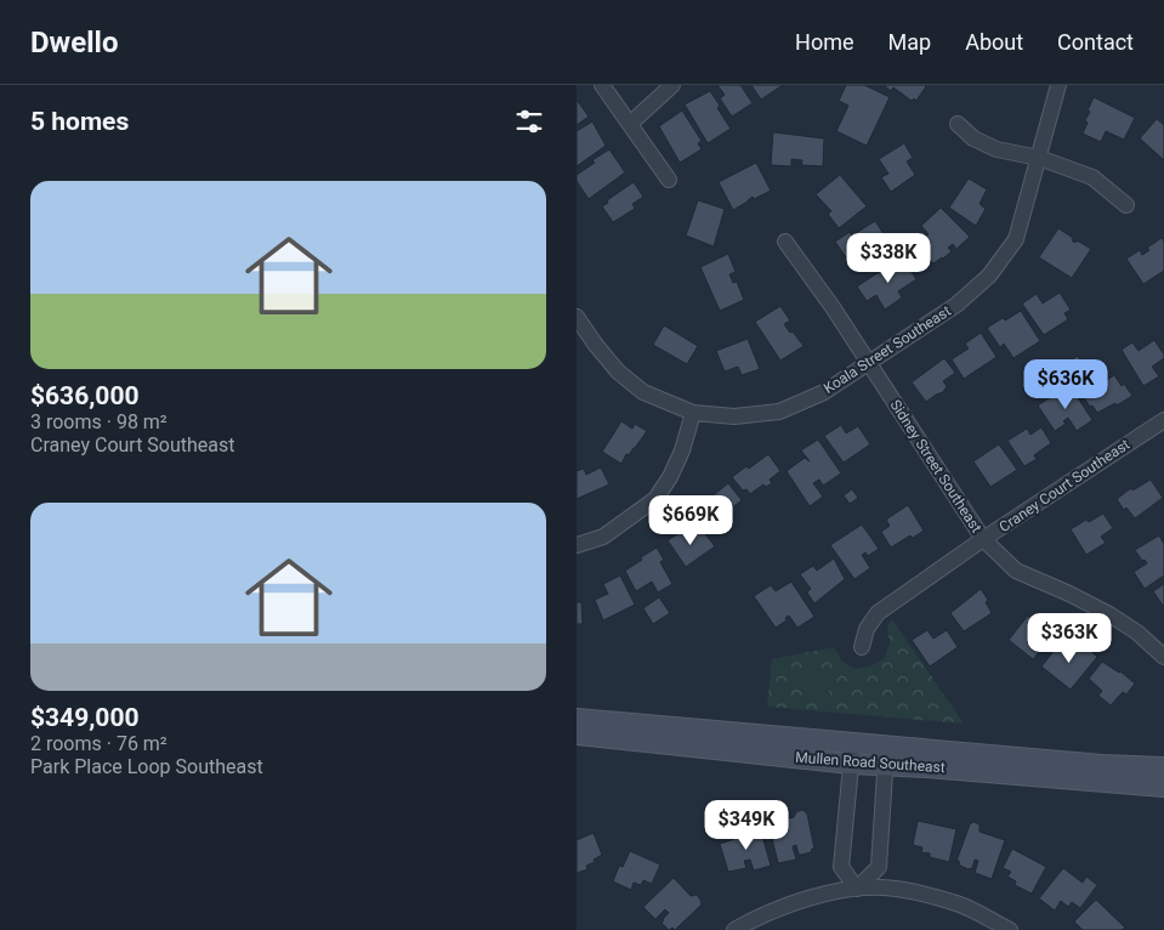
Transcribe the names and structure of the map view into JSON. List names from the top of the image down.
{
  "streets": {
    "street": [
      "Koala Street Southeast",
      "Sidney Street Southeast",
      "Craney Court Southeast",
      "Mullen Road Southeast"
    ]
  },
  "crossings": [
    ["Koala Street Southeast", "Sidney Street Southeast"],
    ["Sidney Street Southeast", "Craney Court Southeast"]
  ],
  "page": {
    "header": "Dwello",
    "nav": [
      "Home",
      "Map",
      "About",
      "Contact"
    ],
    "heading": "5 homes",
    "list": [
      {
        "name": "$636,000",
        "note": "3 rooms · 98 m² · Craney Court Southeast"
      },
      {
        "name": "$349,000",
        "note": "2 rooms · 76 m² · Park Place Loop Southeast"
      }
    ],
    "price": [
      "$338K",
      "$636K",
      "$669K",
      "$363K",
      "$349K"
    ]
  }
}
